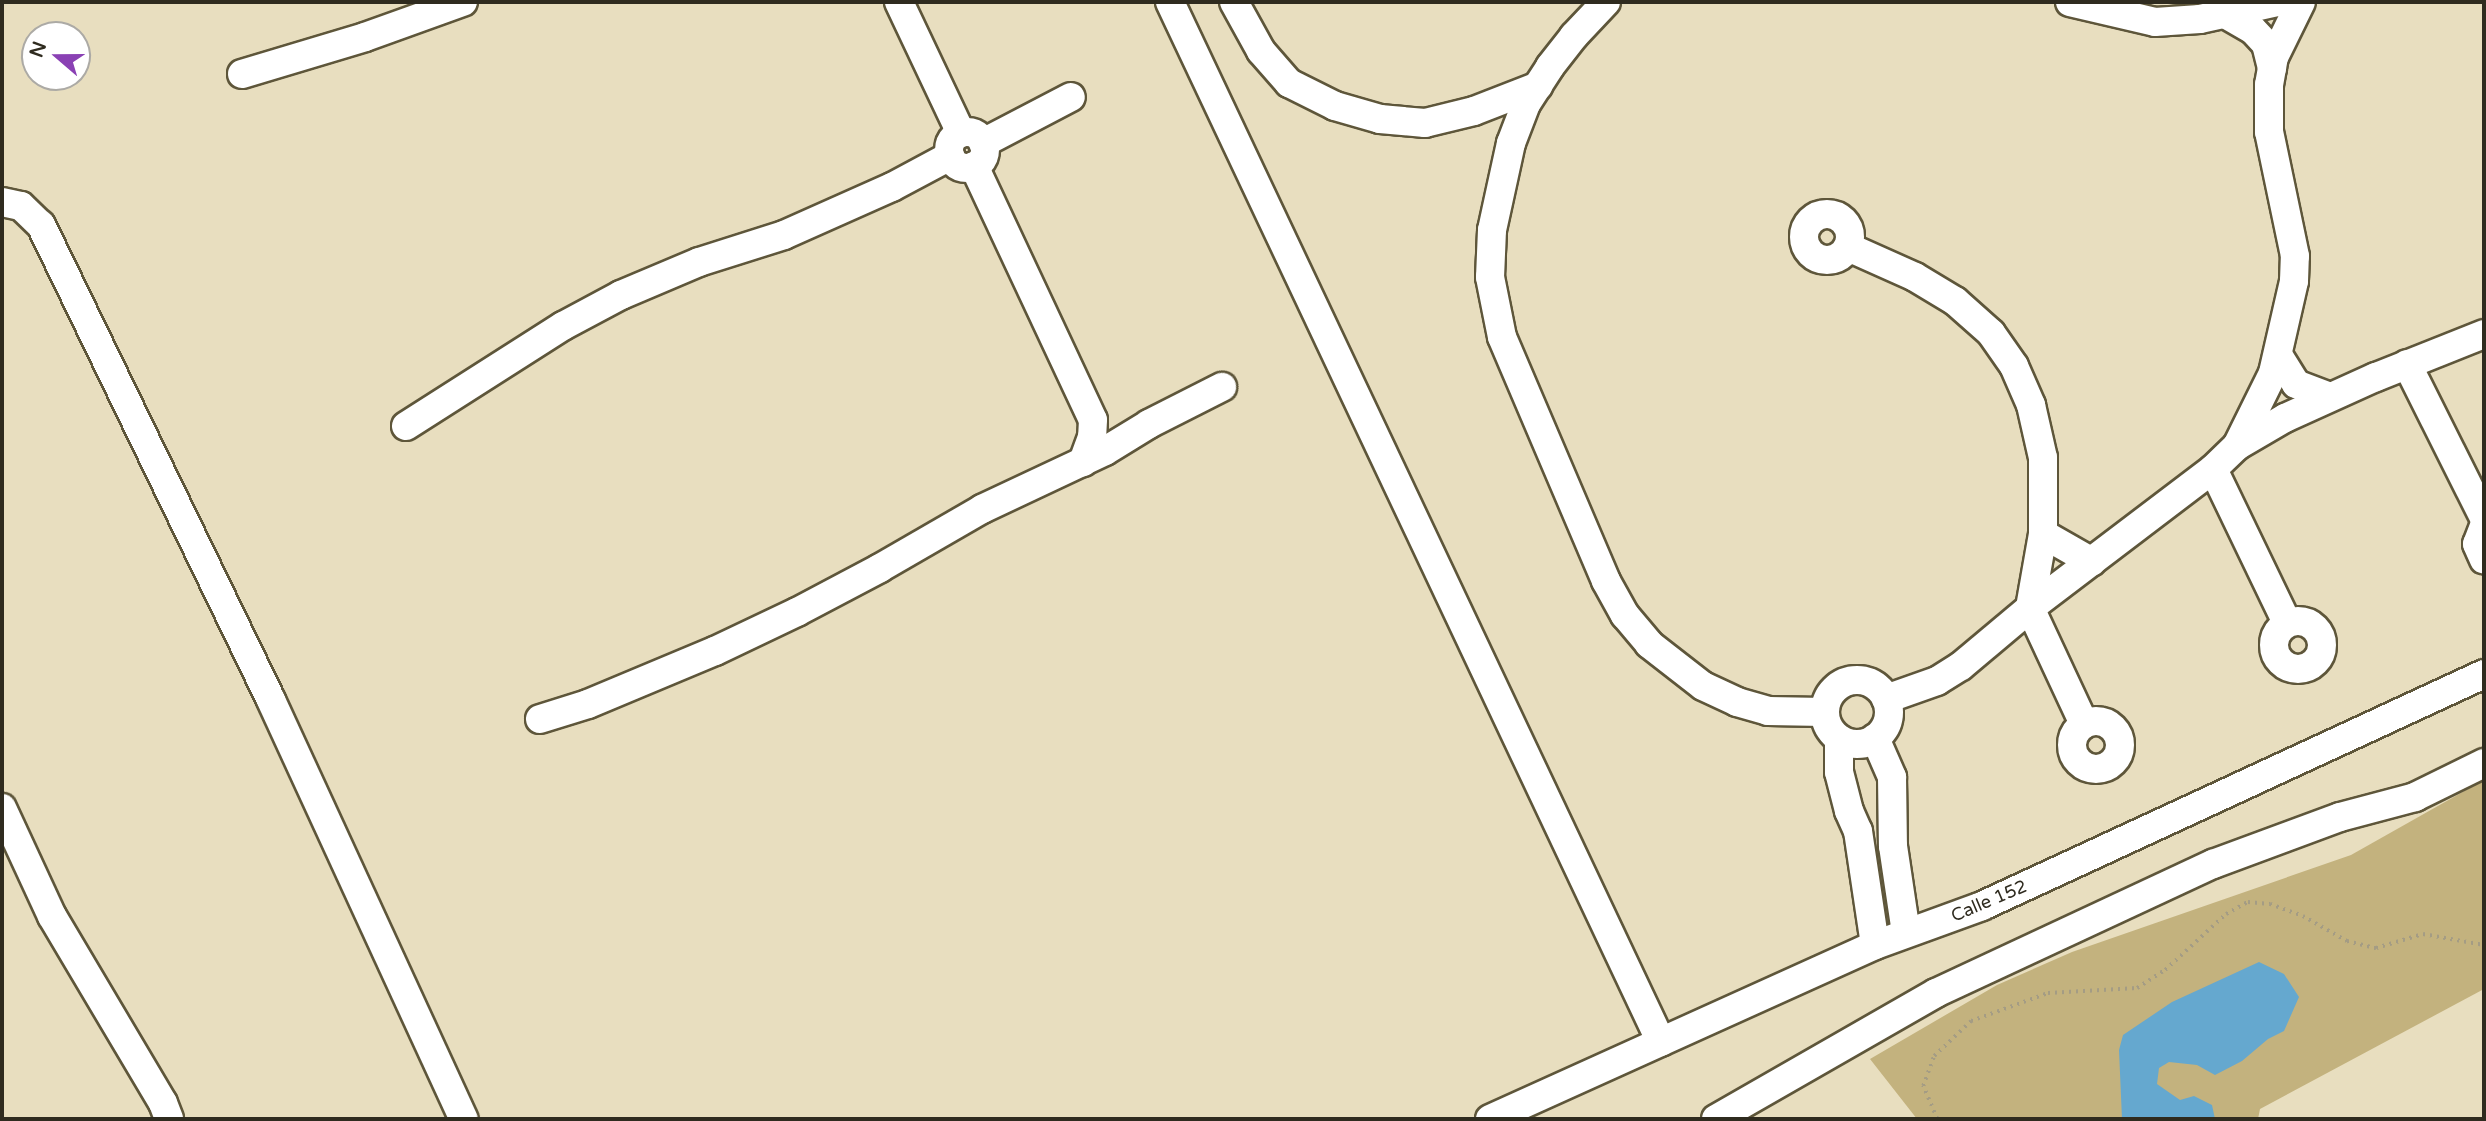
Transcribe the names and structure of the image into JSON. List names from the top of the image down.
{
  "streets": {
    "street": ["Calle 152"]
  },
  "north": "left"
}
